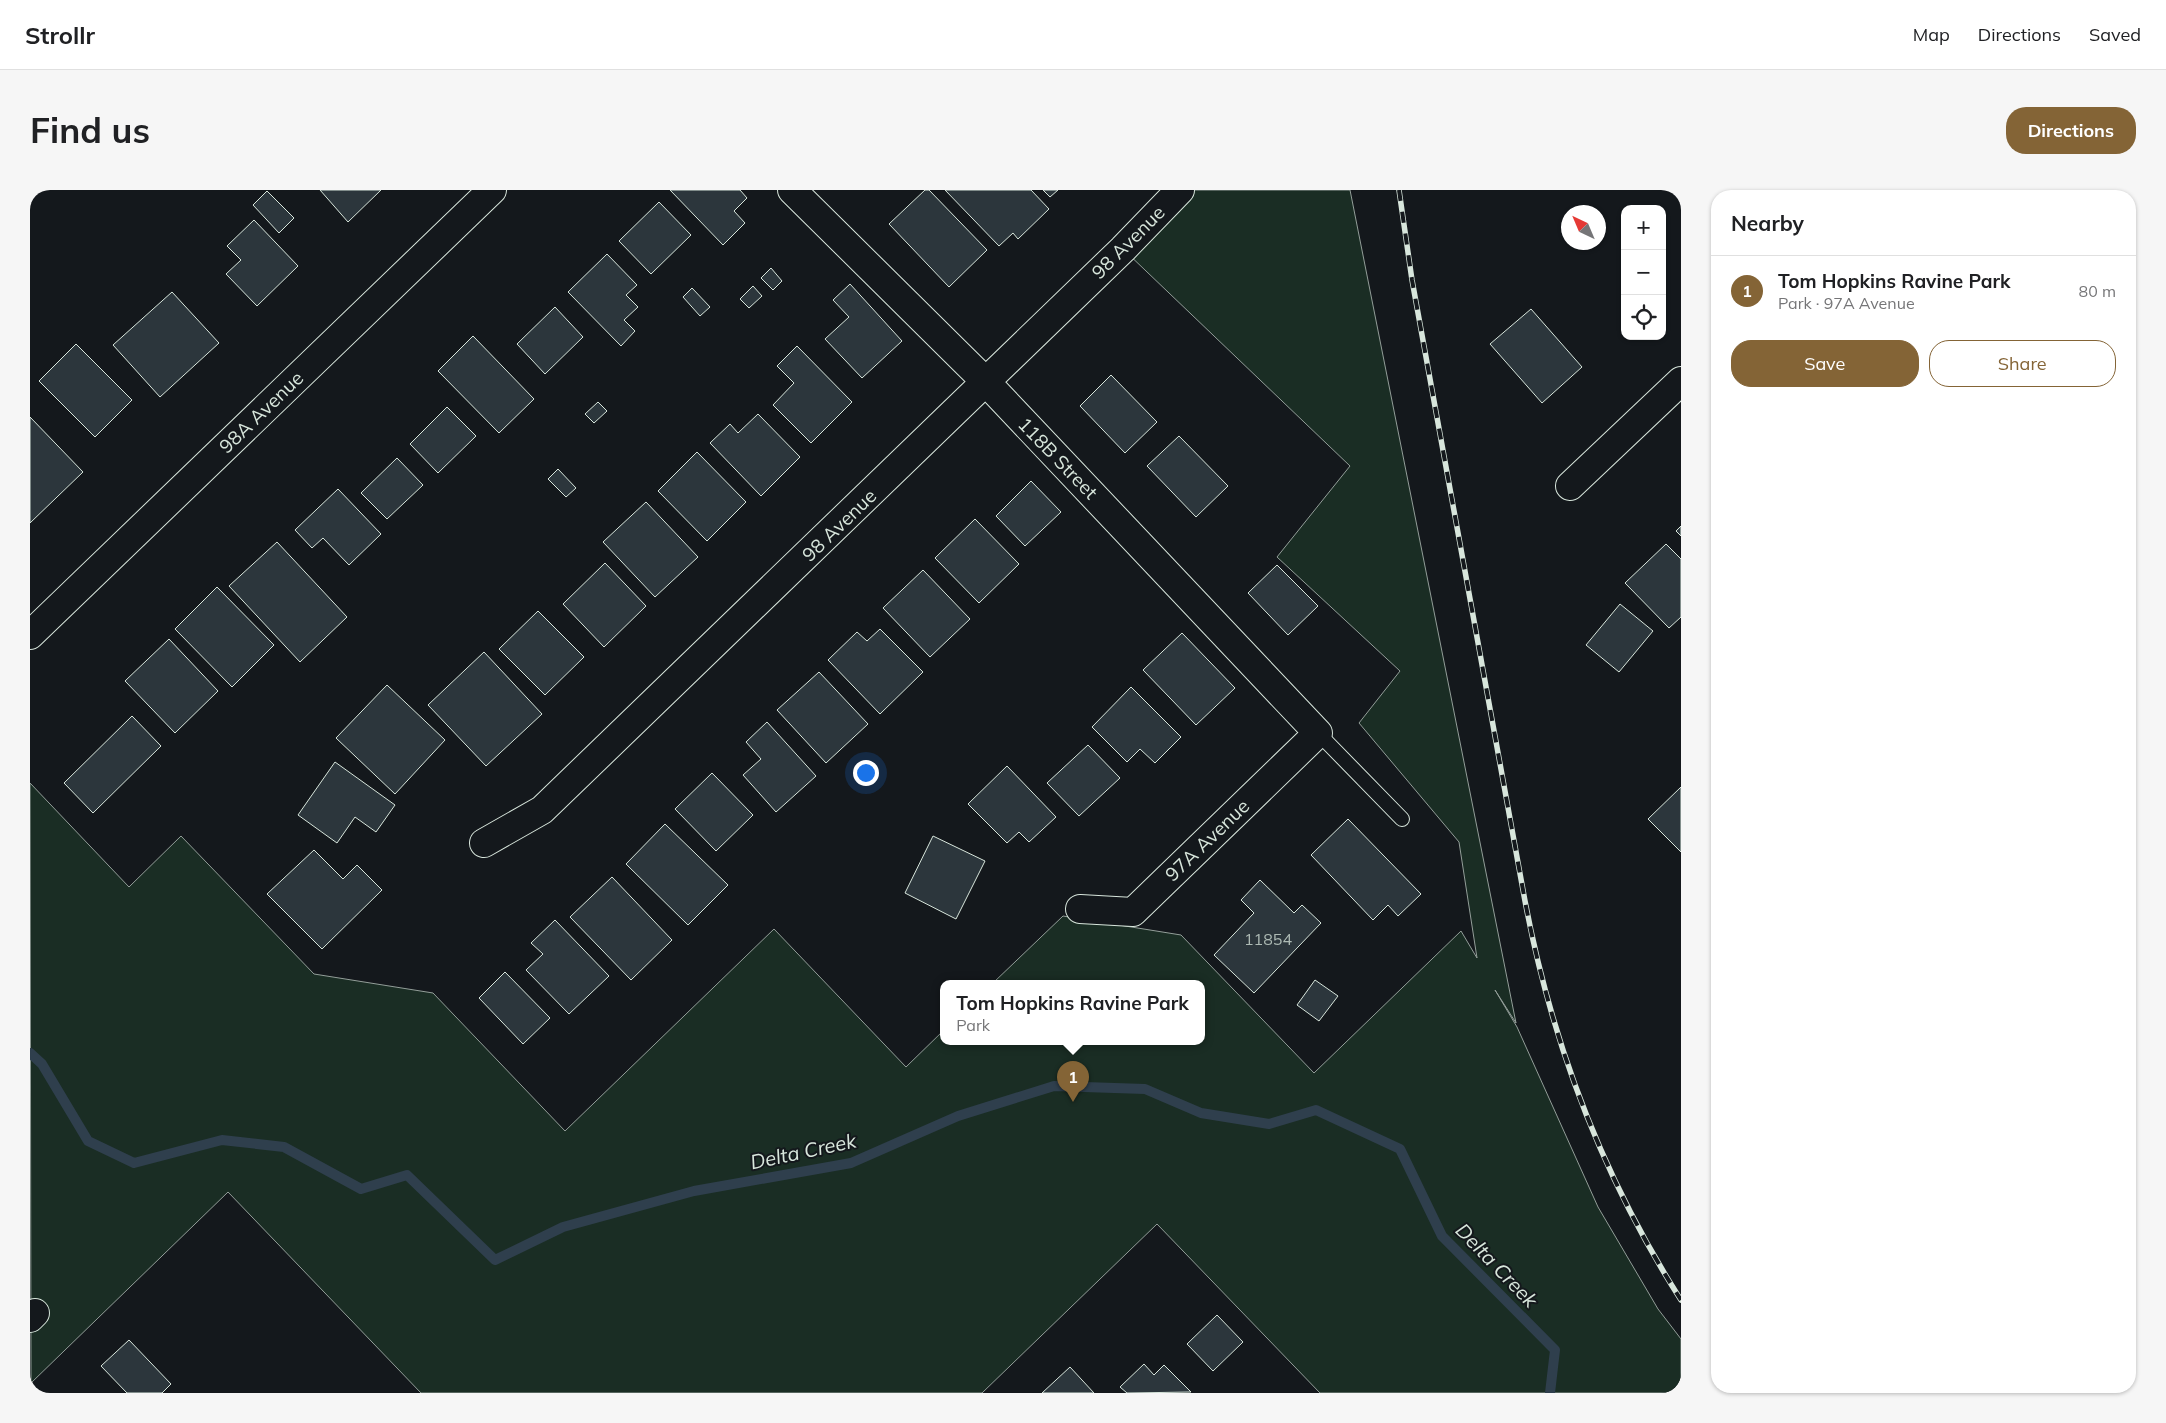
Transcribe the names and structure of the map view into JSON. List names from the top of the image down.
{
  "streets": {
    "street": [
      "98 Avenue",
      "98A Avenue",
      "118B Street",
      "97A Avenue"
    ]
  },
  "crossings": [
    ["98 Avenue", "118B Street"],
    ["118B Street", "97A Avenue"]
  ],
  "water": ["Delta Creek"],
  "house_numbers": ["11854"],
  "north": "top left",
  "page": {
    "header": "Strollr",
    "nav": ["Map", "Directions", "Saved"],
    "buttons": [
      "Directions",
      ["Save", "Share"]
    ],
    "title": "Find us",
    "heading": "Nearby",
    "map_buttons": ["+", "−"],
    "list": [
      {
        "mark": "1",
        "name": "Tom Hopkins Ravine Park",
        "note": "Park · 97A Avenue",
        "value": "80 m"
      }
    ],
    "popup": ["Tom Hopkins Ravine Park", "Park"],
    "pins": "1"
  }
}
